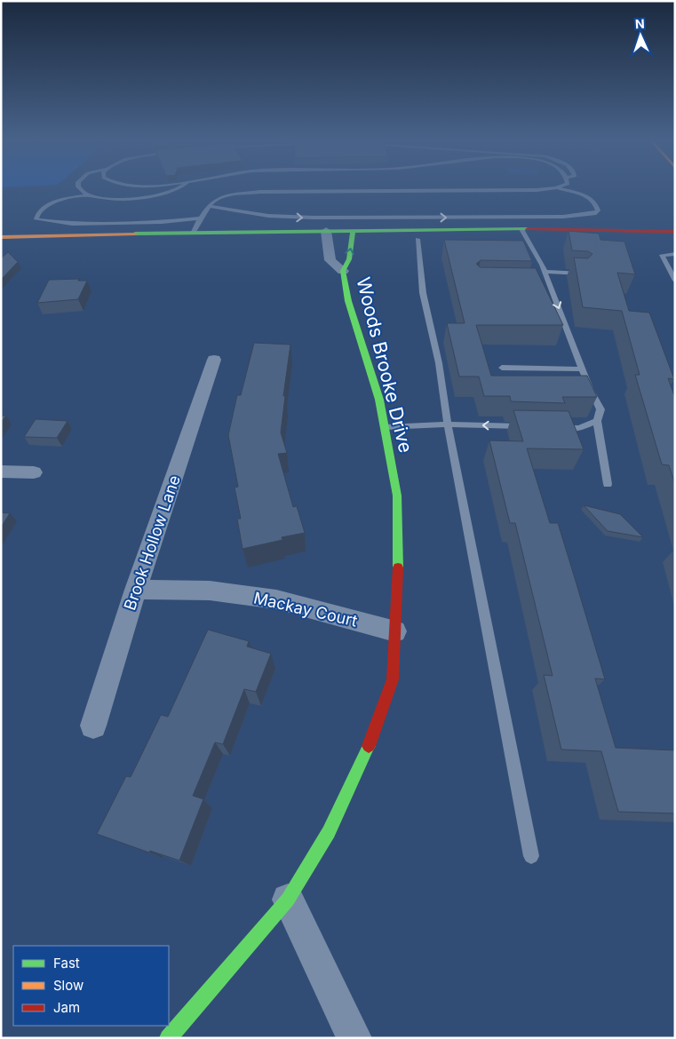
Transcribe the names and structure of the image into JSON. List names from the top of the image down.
{
  "streets": {
    "street": ["Woods Brooke Drive", "Brook Hollow Lane", "Mackay Court"]
  },
  "crossings": [
    ["Woods Brooke Drive", "Mackay Court"],
    ["Brook Hollow Lane", "Mackay Court"]
  ],
  "legend": ["Fast", "Slow", "Jam"],
  "north": "top"
}
